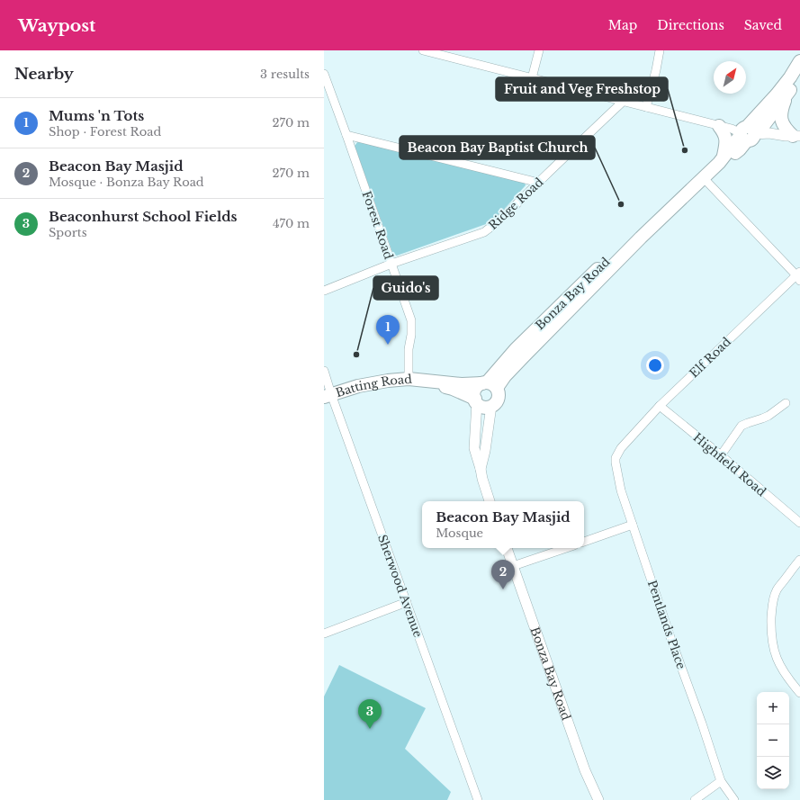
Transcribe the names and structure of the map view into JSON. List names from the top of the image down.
{
  "streets": {
    "main road": ["Bonza Bay Road", "Batting Road"],
    "street": [
      "Ridge Road",
      "Forest Road",
      "Elf Road",
      "Highfield Road",
      "Sherwood Avenue",
      "Pentlands Place"
    ]
  },
  "crossings": [
    ["Ridge Road", "Forest Road"],
    ["Forest Road", "Batting Road"],
    ["Bonza Bay Road", "Batting Road"],
    ["Elf Road", "Highfield Road"],
    ["Elf Road", "Pentlands Place"],
    ["Batting Road", "Sherwood Avenue"]
  ],
  "places": ["Fruit and Veg Freshstop", "Beacon Bay Baptist Church", "Guido's"],
  "north": "top right",
  "page": {
    "header": "Waypost",
    "nav": ["Map", "Directions", "Saved"],
    "heading": ["Nearby", "3 results"],
    "list": [
      {
        "mark": "1",
        "name": "Mums 'n Tots",
        "note": "Shop · Forest Road",
        "value": "270 m"
      },
      {
        "mark": "2",
        "name": "Beacon Bay Masjid",
        "note": "Mosque · Bonza Bay Road",
        "value": "270 m"
      },
      {
        "mark": "3",
        "name": "Beaconhurst School Fields",
        "note": "Sports",
        "value": "470 m"
      }
    ],
    "pins": ["1", "2", "3"],
    "popup": ["Beacon Bay Masjid", "Mosque"],
    "map_buttons": ["+", "−"]
  }
}
